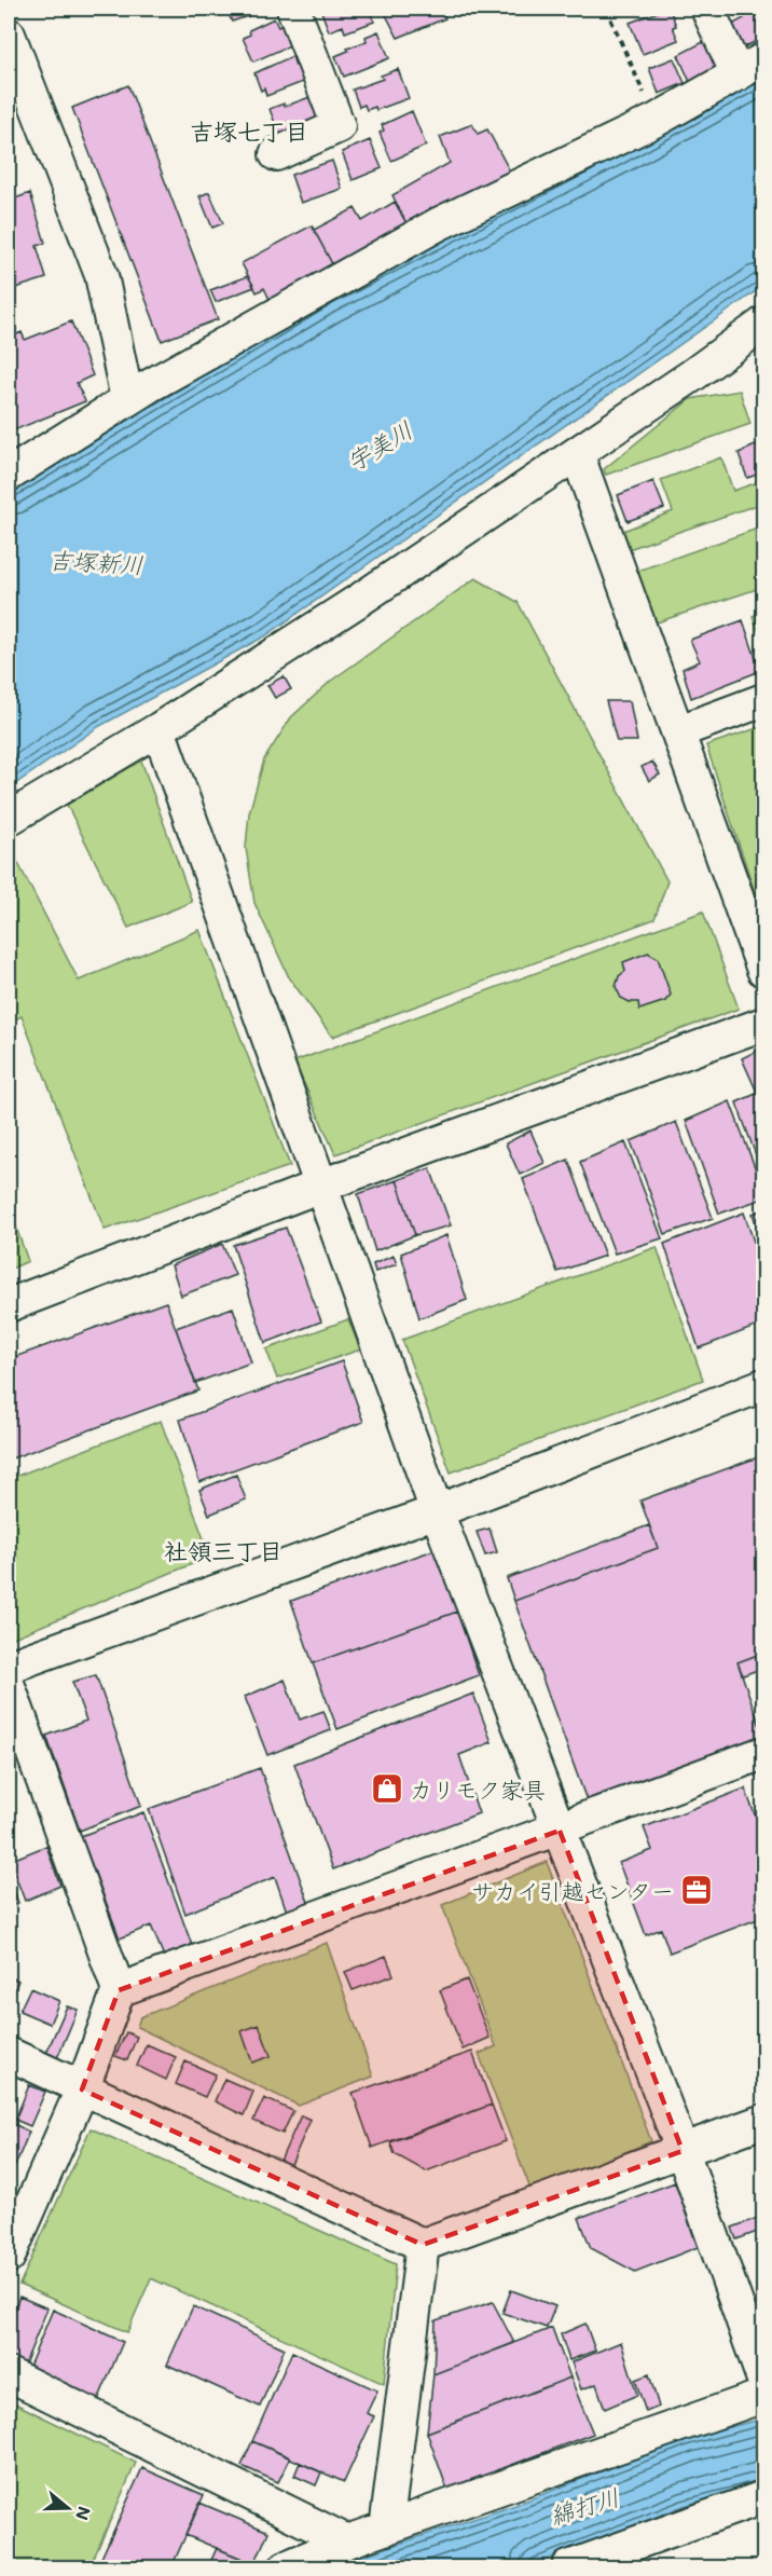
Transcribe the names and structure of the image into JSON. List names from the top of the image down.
{
  "districts": ["吉塚七丁目", "社領三丁目"],
  "water": ["宇美川", "吉塚新川", "綿打川"],
  "places": {
    "shop": ["カリモク家具"],
    "office": ["サカイ引越センター"]
  },
  "north": "right"
}
